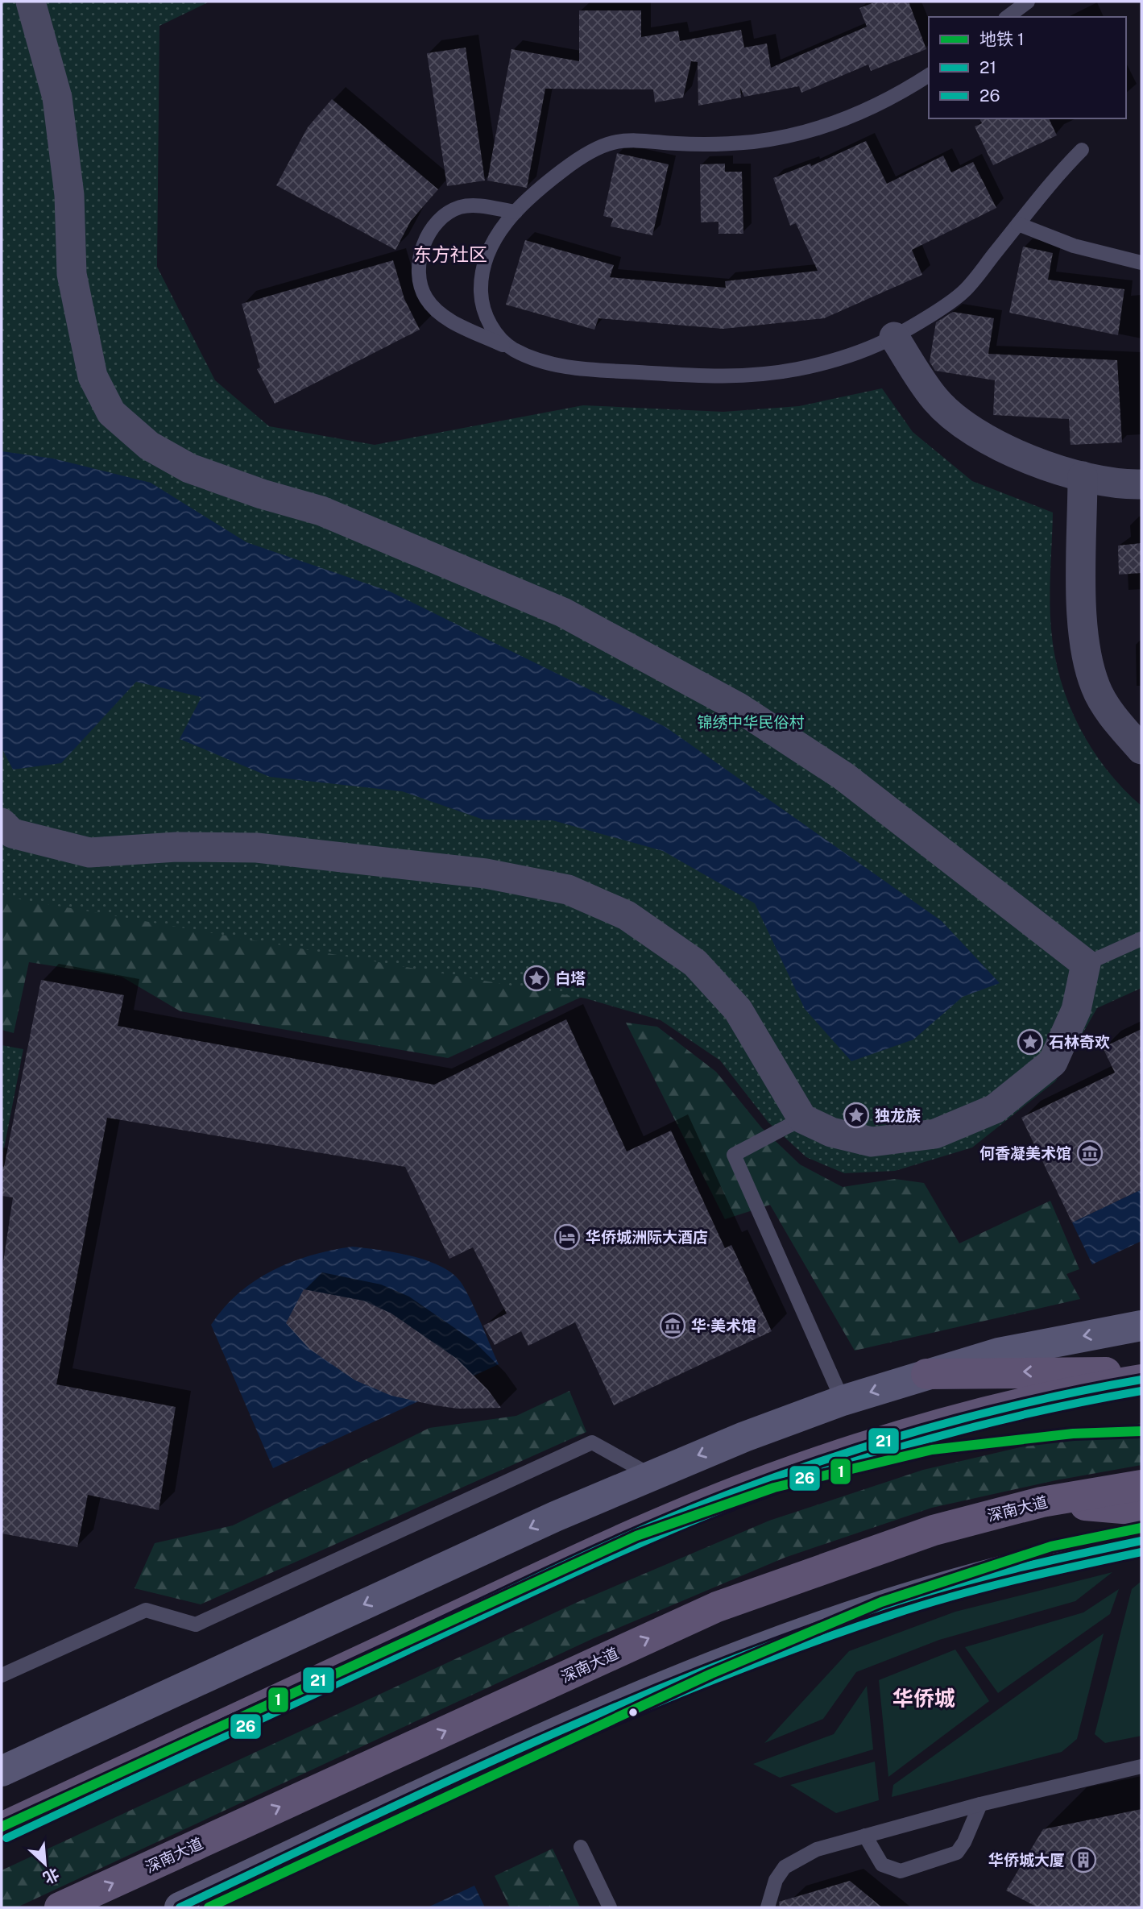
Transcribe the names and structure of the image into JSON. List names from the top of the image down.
{
  "streets": {
    "main road": ["深南大道"]
  },
  "districts": ["东方社区", "华侨城"],
  "parks": ["锦绣中华民俗村"],
  "places": {
    "place": ["白塔", "石林奇欢", "独龙族"],
    "museum": ["何香凝美术馆", "华·美术馆"],
    "hotel": ["华侨城洲际大酒店"],
    "building": ["华侨城大厦"]
  },
  "lines": ["transit line 21", "transit line 26", "metro line 1"],
  "legend": ["地铁 1", "21", "26"],
  "north": "bottom right"
}
